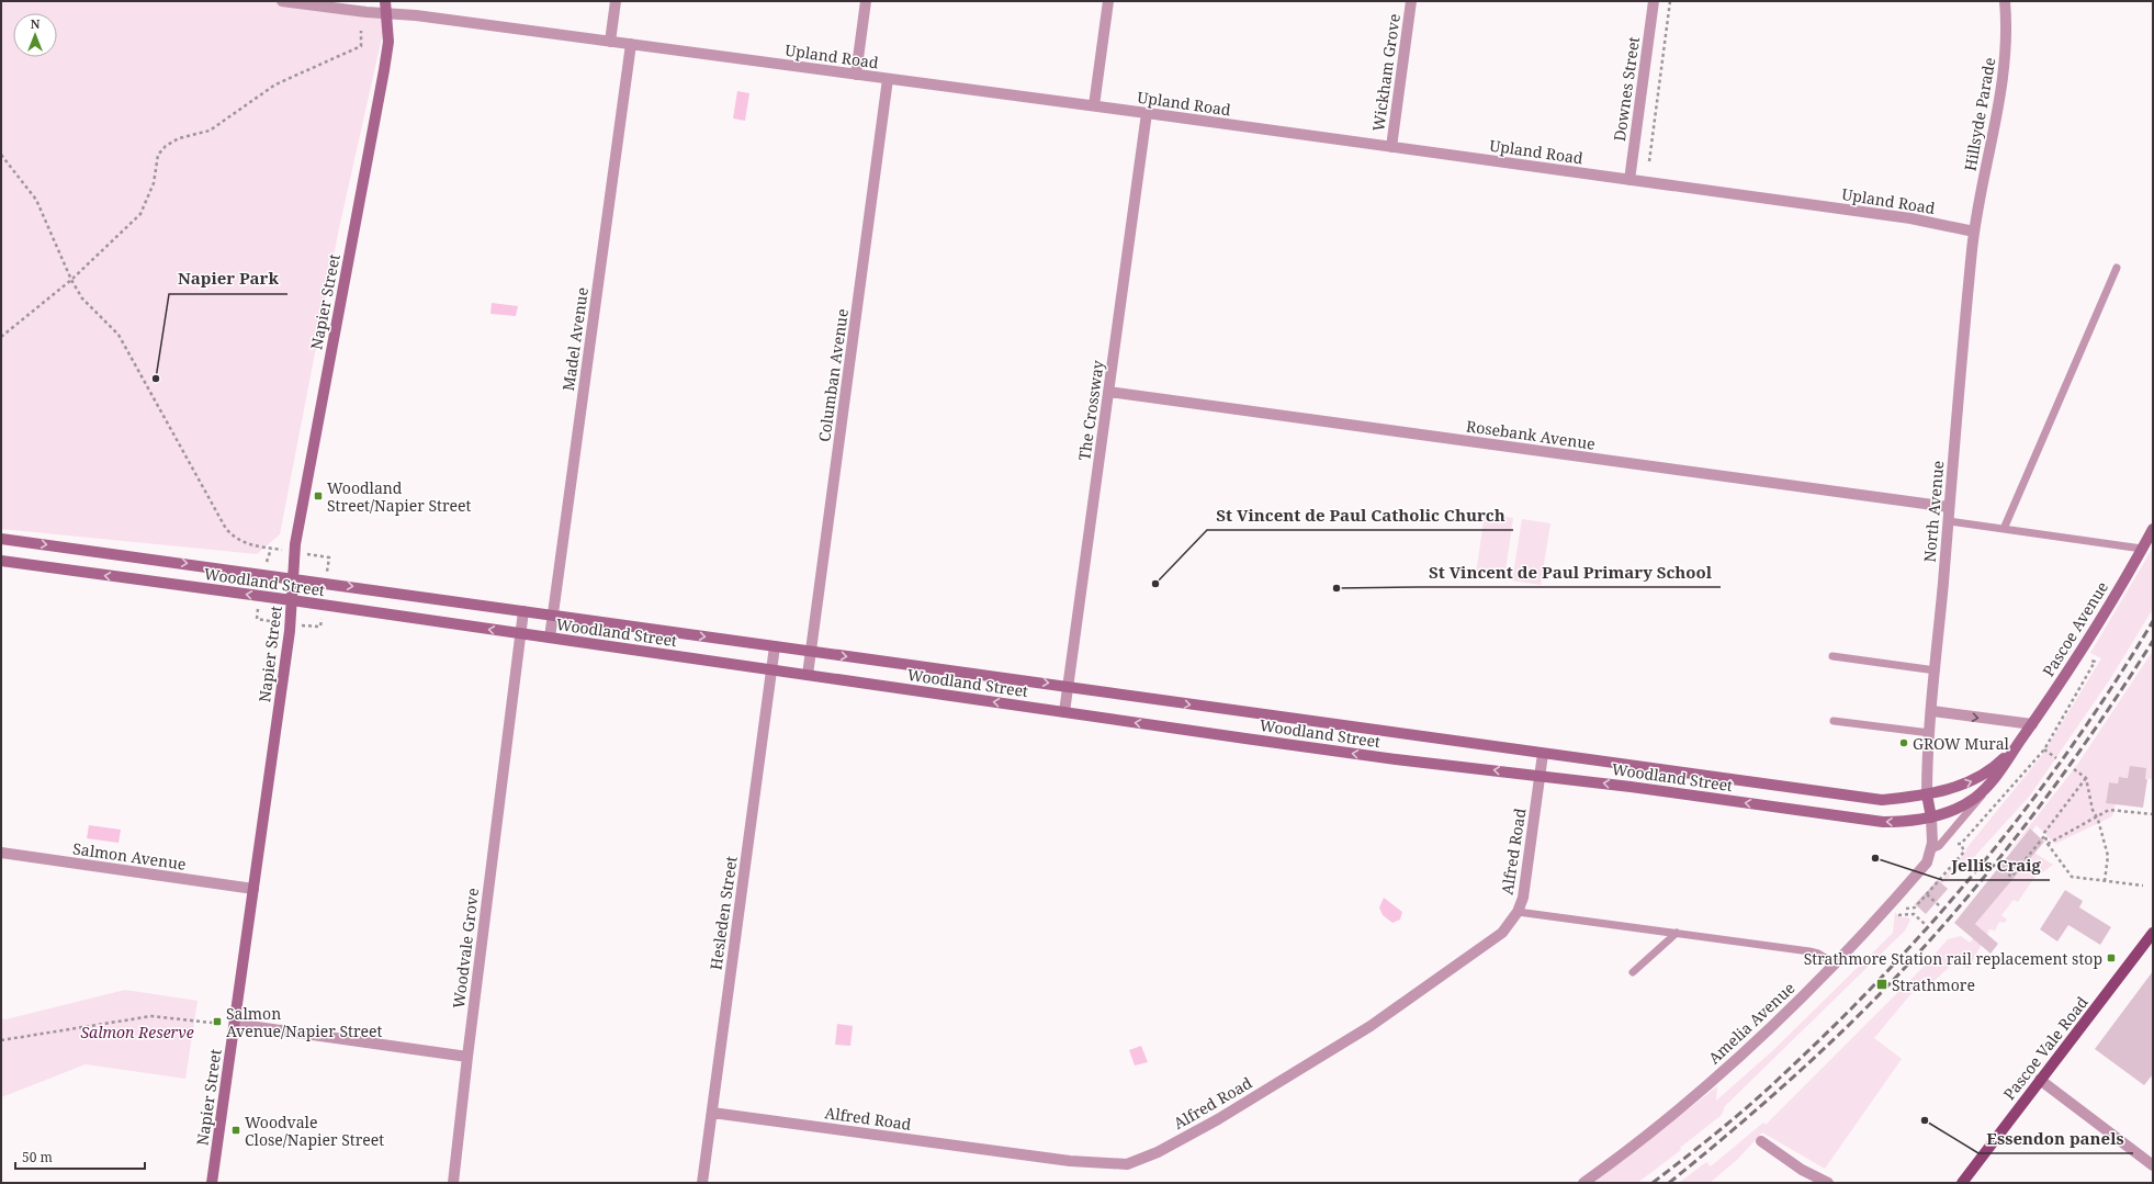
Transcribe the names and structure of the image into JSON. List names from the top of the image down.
{
  "streets": {
    "main road": [
      "Napier Street",
      "Woodland Street",
      "Pascoe Avenue",
      "Pascoe Vale Road"
    ],
    "street": [
      "Upland Road",
      "Wickham Grove",
      "Downes Street",
      "Hillsyde Parade",
      "Madel Avenue",
      "Columban Avenue",
      "The Crossway",
      "Rosebank Avenue",
      "North Avenue",
      "Alfred Road",
      "Salmon Avenue",
      "Hesleden Street",
      "Woodvale Grove",
      "Amelia Avenue"
    ]
  },
  "crossings": [
    ["Upland Road", "Wickham Grove"],
    ["Upland Road", "Downes Street"],
    ["Upland Road", "Hillsyde Parade"],
    ["Upland Road", "Napier Street"],
    ["Upland Road", "Madel Avenue"],
    ["Upland Road", "Columban Avenue"],
    ["Upland Road", "The Crossway"],
    ["Upland Road", "North Avenue"],
    ["Hillsyde Parade", "North Avenue"],
    ["Napier Street", "Woodland Street"],
    ["Napier Street", "Salmon Avenue"],
    ["Madel Avenue", "Woodland Street"],
    ["Columban Avenue", "Woodland Street"],
    ["The Crossway", "Rosebank Avenue"],
    ["The Crossway", "Woodland Street"],
    ["Rosebank Avenue", "North Avenue"],
    ["North Avenue", "Woodland Street"],
    ["North Avenue", "Pascoe Avenue"],
    ["Woodland Street", "Pascoe Avenue"],
    ["Woodland Street", "Alfred Road"],
    ["Woodland Street", "Hesleden Street"],
    ["Woodland Street", "Woodvale Grove"],
    ["Woodland Street", "Amelia Avenue"],
    ["Pascoe Avenue", "Amelia Avenue"],
    ["Alfred Road", "Hesleden Street"]
  ],
  "parks": ["Salmon Reserve"],
  "places": {
    "other": [
      "Napier Park",
      "St Vincent de Paul Catholic Church",
      "St Vincent de Paul Primary School",
      "GROW Mural",
      "Jellis Craig",
      "Essendon panels"
    ],
    "transit": [
      "Woodland Street/Napier Street",
      "Strathmore Station rail replacement stop",
      "Strathmore",
      "Salmon Avenue/Napier Street",
      "Woodvale Close/Napier Street"
    ]
  },
  "scale_bar": "50 m",
  "north": "top"
}
